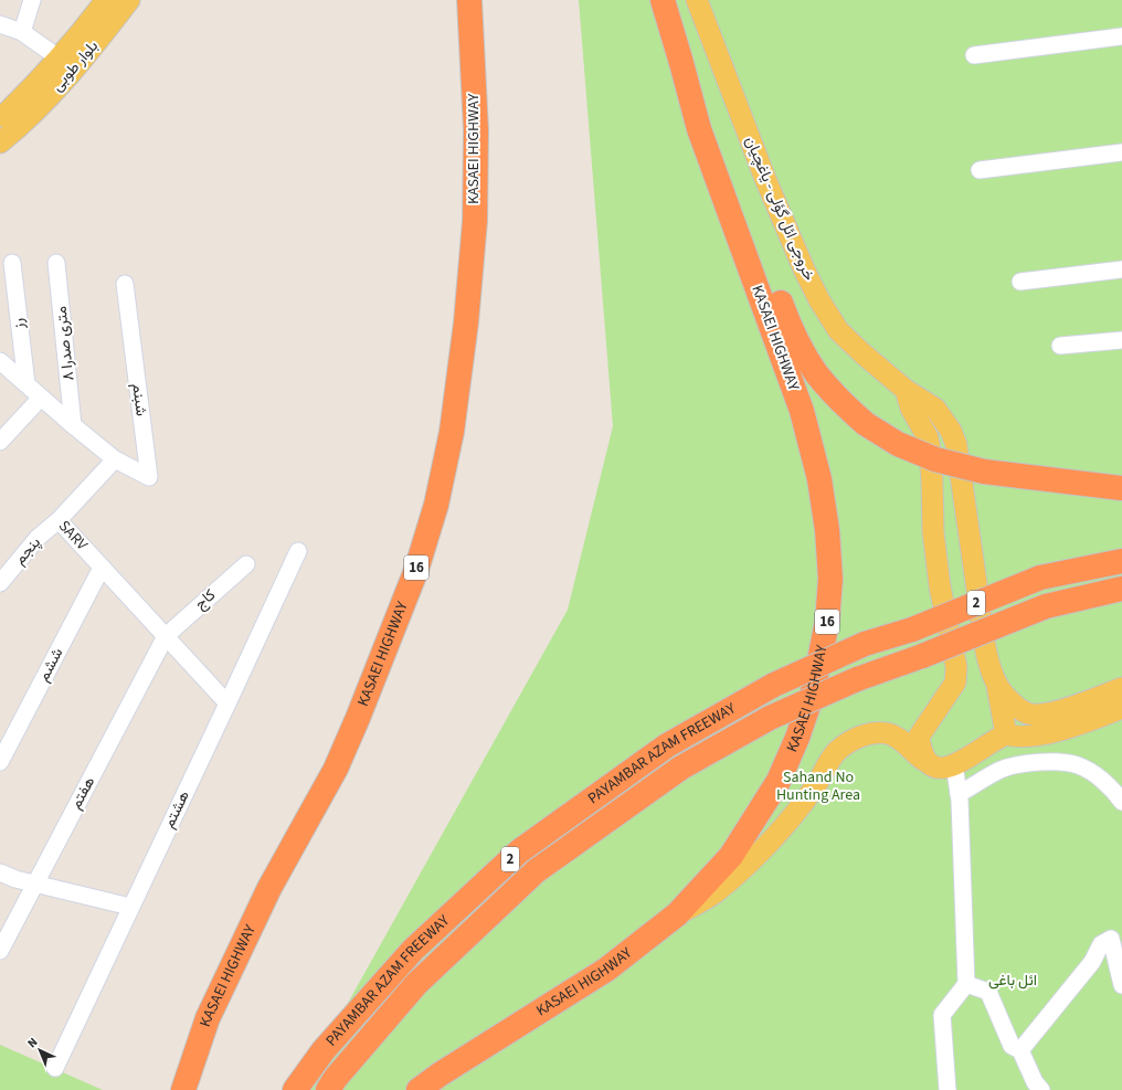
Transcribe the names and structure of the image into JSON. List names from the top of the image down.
{
  "streets": {
    "highway": [
      "KASAEI HIGHWAY",
      "16",
      "2",
      "PAYAMBAR AZAM FREEWAY"
    ],
    "main road": ["بلوار طوبی", "خروجی ائل گؤلی - یاغچیان"],
    "street": [
      "رز",
      "۸ متری صدرا",
      "شبنم",
      "SARV",
      "پنجم",
      "کاج",
      "ششم",
      "هفتم",
      "هشتم"
    ]
  },
  "crossings": [
    ["شبنم", "SARV"],
    ["SARV", "پنجم"],
    ["SARV", "کاج"],
    ["SARV", "ششم"],
    ["SARV", "هفتم"],
    ["SARV", "هشتم"],
    ["کاج", "هفتم"]
  ],
  "parks": ["Sahand No Hunting Area", "ائل باغی"],
  "north": "top left"
}
